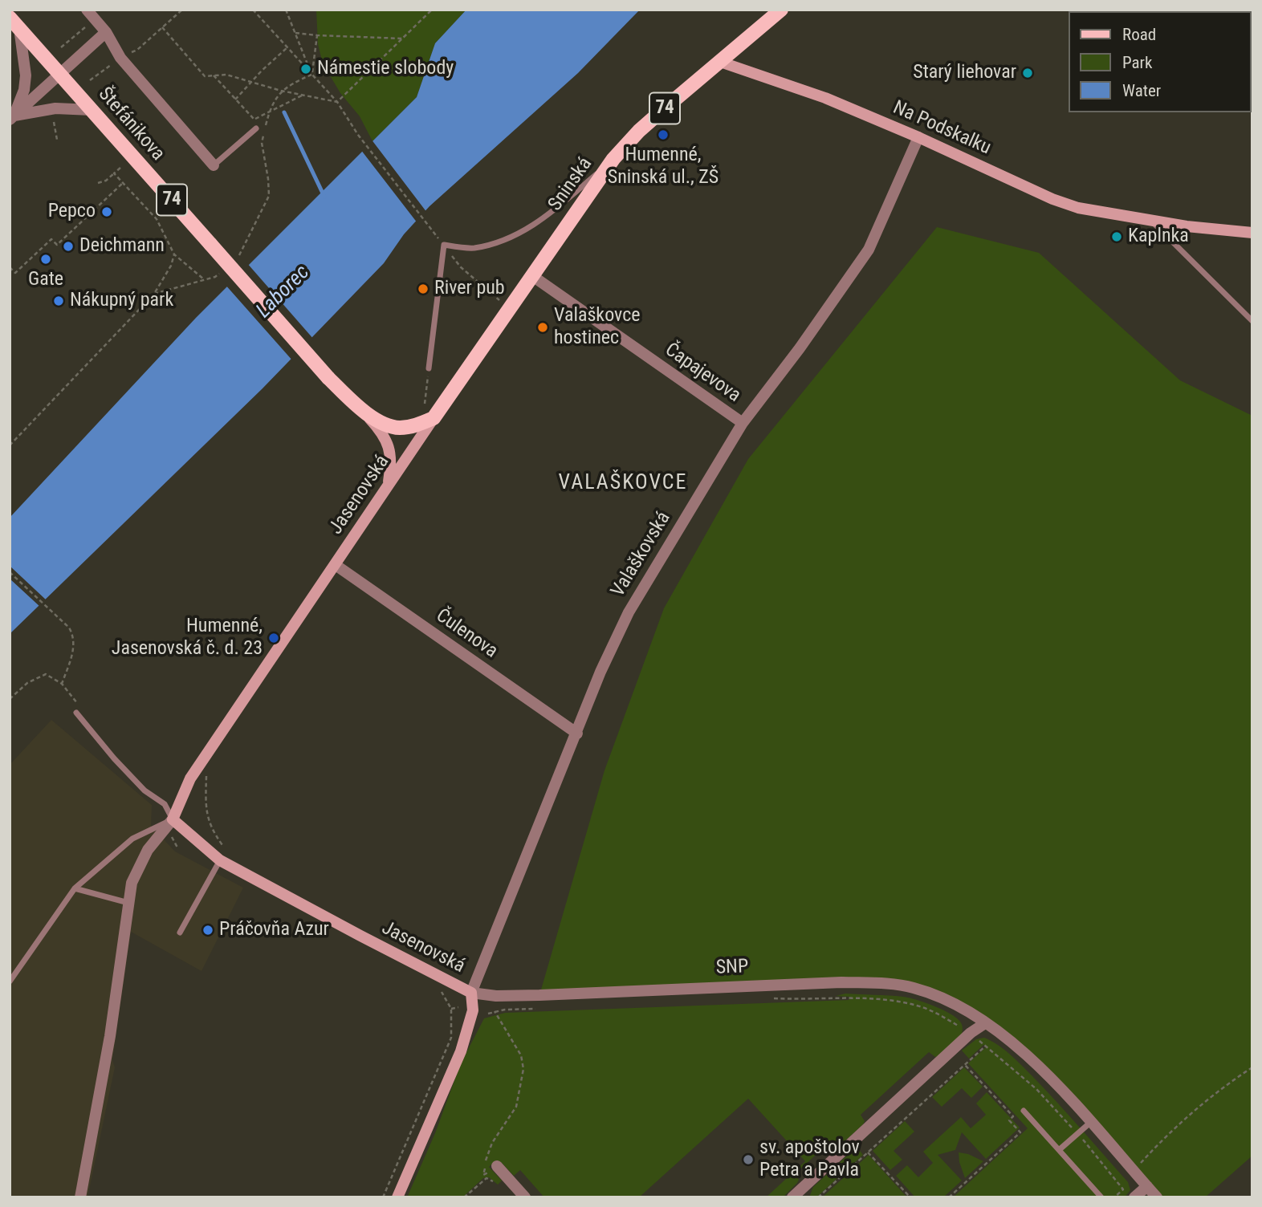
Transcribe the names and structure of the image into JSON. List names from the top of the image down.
{
  "streets": {
    "main road": ["74", "Štefánikova", "Sninská"],
    "street": [
      "Na Podskalku",
      "Čapajevova",
      "Jasenovská",
      "Valaškovská",
      "Čulenova",
      "SNP"
    ]
  },
  "crossings": [
    ["74", "Štefánikova"],
    ["74", "Sninská"],
    ["74", "Jasenovská"],
    ["Na Podskalku", "Sninská"],
    ["Na Podskalku", "Valaškovská"],
    ["Sninská", "Čapajevova"],
    ["Sninská", "Jasenovská"],
    ["Čapajevova", "Valaškovská"],
    ["Jasenovská", "Valaškovská"],
    ["Jasenovská", "Čulenova"],
    ["Jasenovská", "SNP"],
    ["Valaškovská", "Čulenova"],
    ["Valaškovská", "SNP"]
  ],
  "districts": ["VALAŠKOVCE"],
  "water": ["Laborec"],
  "places": [
    "Námestie slobody",
    "Starý liehovar",
    "Humenné, Sninská ul., ZŠ",
    "Pepco",
    "Kaplnka",
    "Deichmann",
    "Gate",
    "River pub",
    "Nákupný park",
    "Valaškovce hostinec",
    "Humenné, Jasenovská č. d. 23",
    "Práčovňa Azur",
    "sv. apoštolov Petra a Pavla"
  ],
  "legend": ["Road", "Park", "Water"]
}
